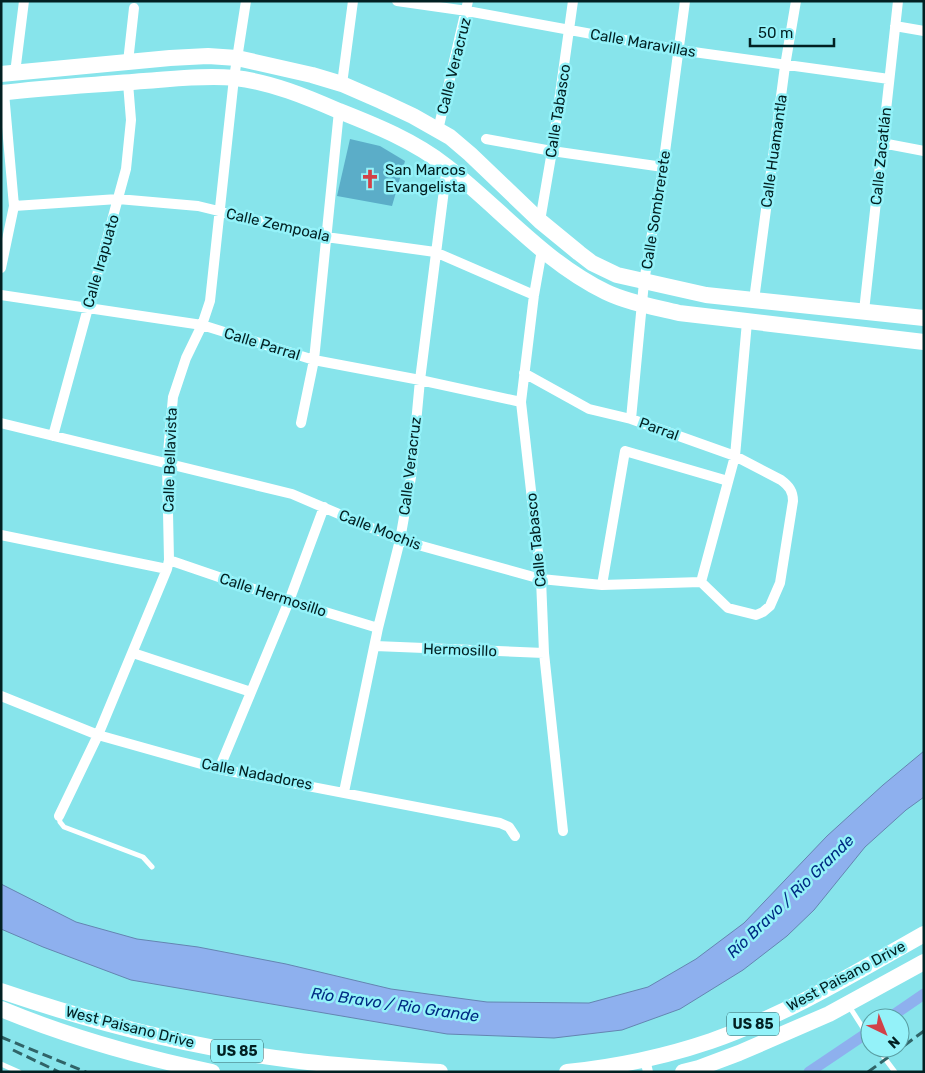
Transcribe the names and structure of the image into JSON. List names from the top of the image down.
{
  "streets": {
    "main road": ["West Paisano Drive", "US 85"],
    "street": [
      "Calle Maravillas",
      "Calle Veracruz",
      "Calle Tabasco",
      "Calle Huamantla",
      "Calle Zacatlán",
      "Calle Sombrerete",
      "Calle Zempoala",
      "Calle Irapuato",
      "Calle Parral",
      "Parral",
      "Calle Bellavista",
      "Calle Mochis",
      "Calle Hermosillo",
      "Hermosillo",
      "Calle Nadadores"
    ]
  },
  "crossings": [
    ["Calle Maravillas", "Calle Veracruz"],
    ["Calle Maravillas", "Calle Tabasco"],
    ["Calle Maravillas", "Calle Huamantla"],
    ["Calle Maravillas", "Calle Zacatlán"],
    ["Calle Maravillas", "Calle Sombrerete"],
    ["Calle Veracruz", "Calle Zempoala"],
    ["Calle Veracruz", "Calle Parral"],
    ["Calle Veracruz", "Calle Mochis"],
    ["Calle Veracruz", "Calle Hermosillo"],
    ["Calle Veracruz", "Hermosillo"],
    ["Calle Veracruz", "Calle Nadadores"],
    ["Calle Tabasco", "Calle Zempoala"],
    ["Calle Tabasco", "Calle Parral"],
    ["Calle Tabasco", "Parral"],
    ["Calle Tabasco", "Calle Mochis"],
    ["Calle Tabasco", "Hermosillo"],
    ["Calle Sombrerete", "Parral"],
    ["Calle Zempoala", "Calle Irapuato"],
    ["Calle Zempoala", "Calle Bellavista"],
    ["Calle Irapuato", "Calle Parral"],
    ["Calle Irapuato", "Calle Mochis"],
    ["Calle Parral", "Calle Bellavista"],
    ["Parral", "Calle Mochis"],
    ["Calle Bellavista", "Calle Mochis"],
    ["Calle Bellavista", "Calle Hermosillo"],
    ["Calle Bellavista", "Calle Nadadores"]
  ],
  "water": ["Río Bravo / Rio Grande"],
  "places": {
    "church": ["San Marcos Evangelista"]
  },
  "scale_bar": "50 m",
  "north": "bottom right"
}
